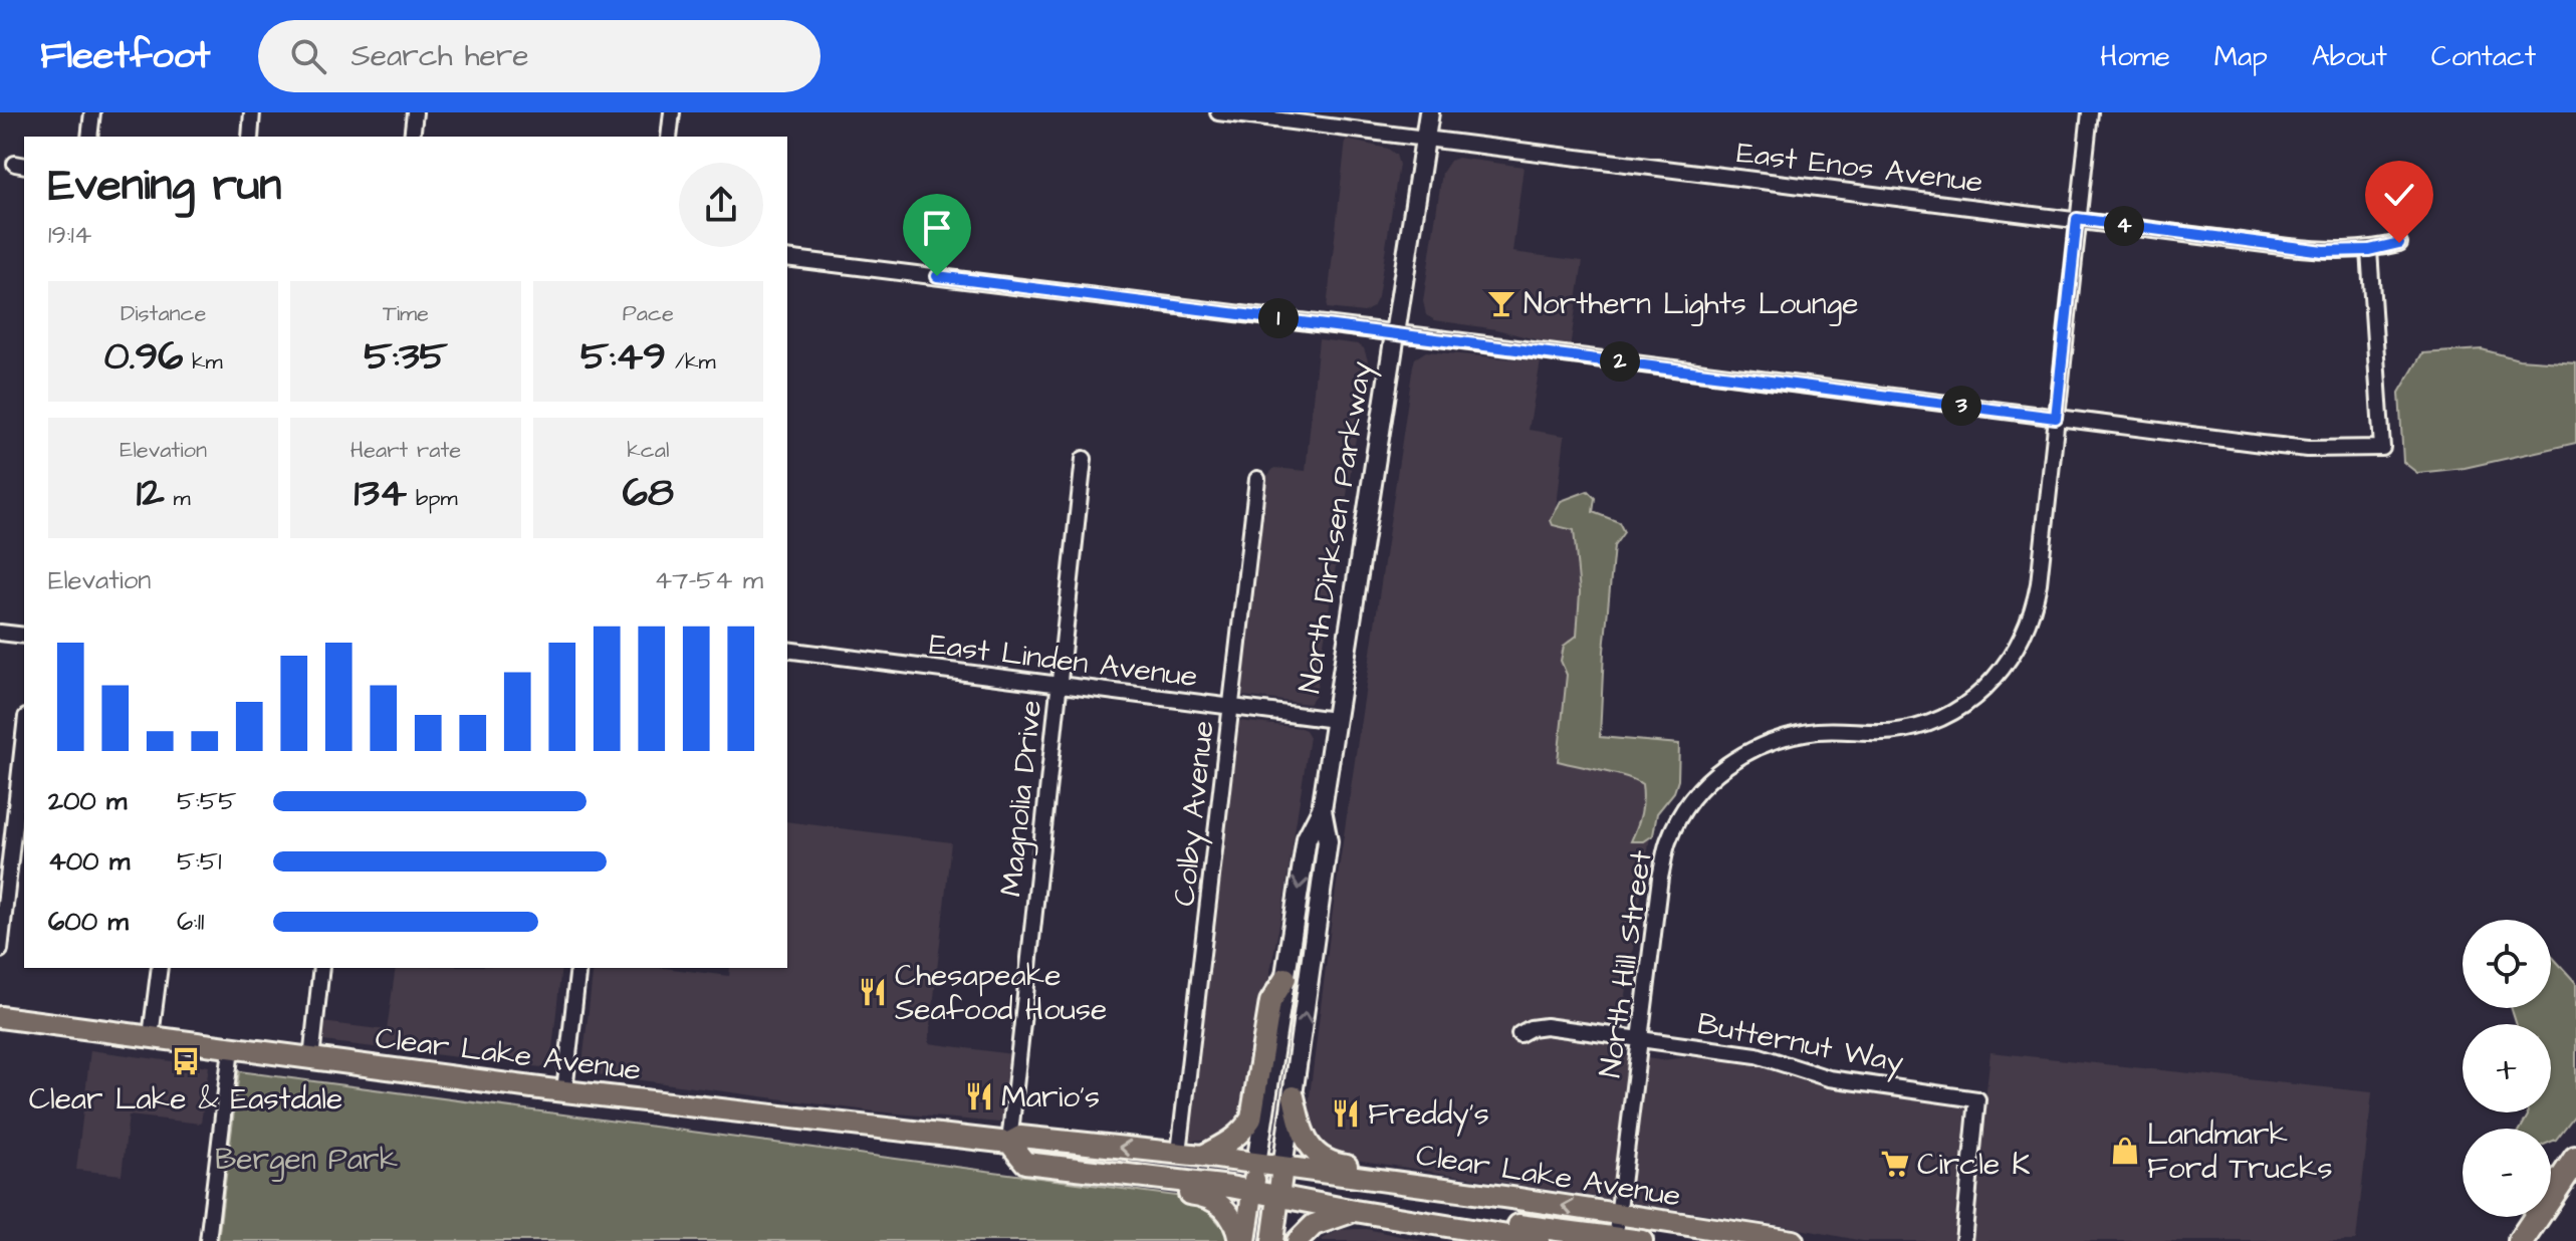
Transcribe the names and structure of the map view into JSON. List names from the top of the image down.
{
  "streets": {
    "main road": ["North Dirksen Parkway", "Clear Lake Avenue"],
    "street": [
      "East Enos Avenue",
      "East Linden Avenue",
      "Magnolia Drive",
      "Colby Avenue",
      "North Hill Street",
      "Butternut Way"
    ]
  },
  "crossings": [
    ["East Enos Avenue", "North Dirksen Parkway"],
    ["East Enos Avenue", "North Hill Street"],
    ["North Dirksen Parkway", "East Linden Avenue"],
    ["North Dirksen Parkway", "Clear Lake Avenue"],
    ["East Linden Avenue", "Magnolia Drive"],
    ["East Linden Avenue", "Colby Avenue"],
    ["Magnolia Drive", "Clear Lake Avenue"],
    ["Colby Avenue", "Clear Lake Avenue"],
    ["North Hill Street", "Butternut Way"],
    ["North Hill Street", "Clear Lake Avenue"]
  ],
  "parks": ["Bergen Park"],
  "places": {
    "bar": ["Northern Lights Lounge"],
    "restaurant": ["Chesapeake Seafood House", "Mario's", "Freddy's"],
    "bus stop": ["Clear Lake & Eastdale"],
    "shop": ["Landmark Ford Trucks"],
    "supermarket": ["Circle K"]
  },
  "page": {
    "header": "Fleetfoot",
    "search": "Search here",
    "nav": [
      "Home",
      "Map",
      "About",
      "Contact"
    ],
    "heading": ["Evening run", "19:14"],
    "pins": [
      "4",
      "1",
      "2",
      "3"
    ],
    "stats": [
      ["Distance", "0.96 km"],
      ["Time", "5:35"],
      ["Pace", "5:49 /km"],
      ["Elevation", "12 m"],
      ["Heart rate", "134 bpm"],
      ["kcal", "68"]
    ],
    "chart": ["Elevation", "47–54 m"],
    "list": [
      {
        "name": "200 m",
        "note": "5:55"
      },
      {
        "name": "400 m",
        "note": "5:51"
      },
      {
        "name": "600 m",
        "note": "6:11"
      }
    ],
    "map_buttons": ["+", "−"]
  }
}
